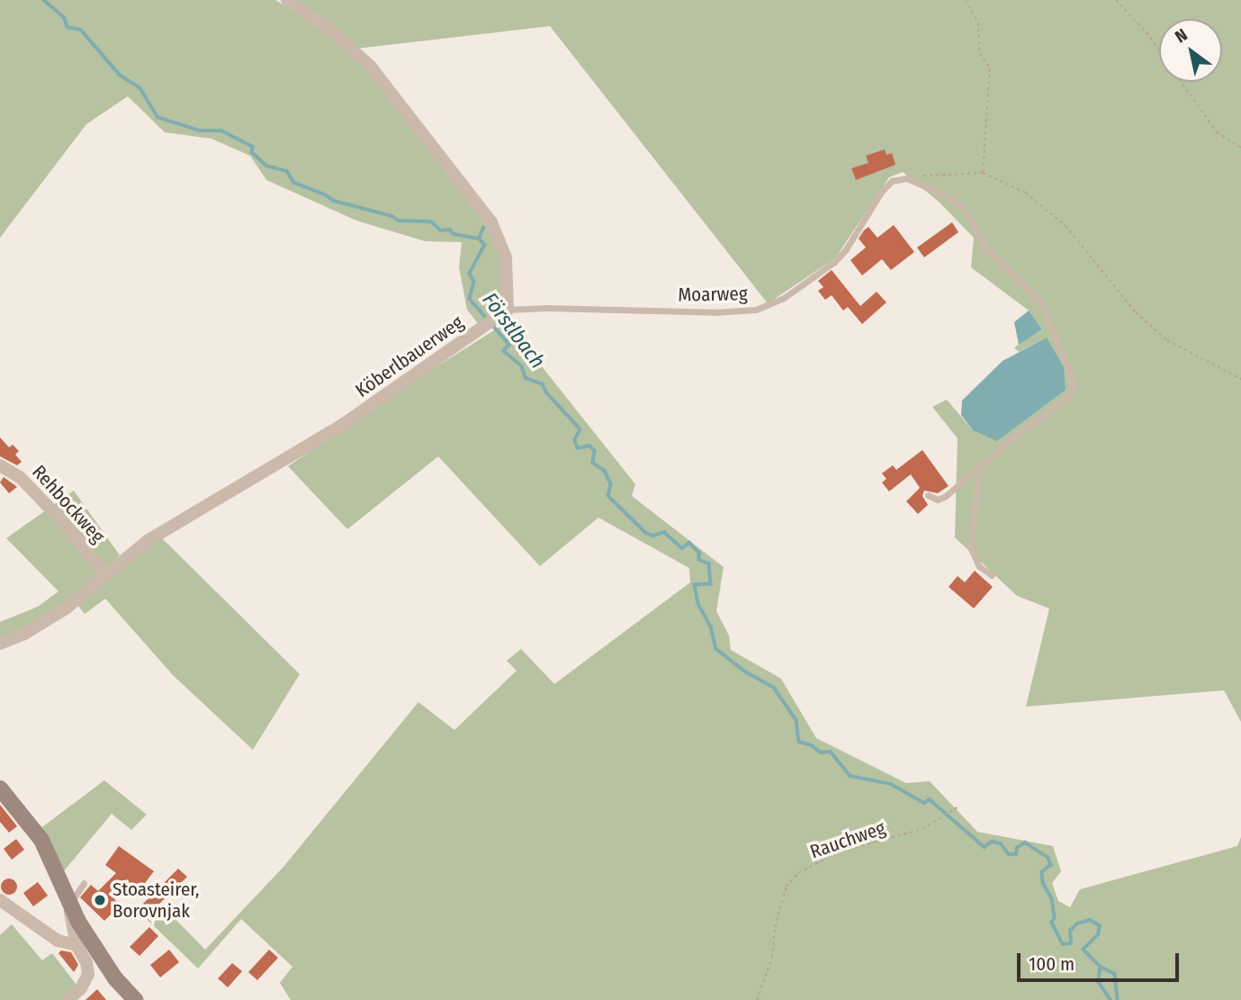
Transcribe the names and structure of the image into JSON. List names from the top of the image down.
{
  "streets": {
    "street": ["Köberlbauerweg", "Rehbockweg"],
    "lane": ["Moarweg"],
    "path": ["Rauchweg"]
  },
  "crossings": [
    ["Moarweg", "Köberlbauerweg"],
    ["Köberlbauerweg", "Rehbockweg"]
  ],
  "water": ["Förstlbach"],
  "places": ["Stoasteirer, Borovnjak"],
  "scale_bar": "100 m",
  "north": "top left"
}
